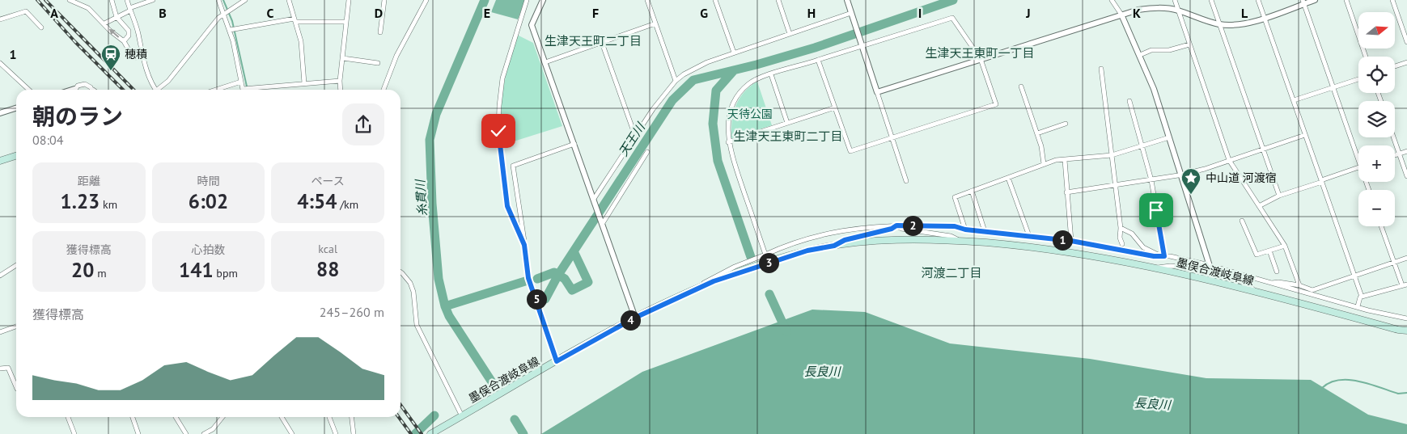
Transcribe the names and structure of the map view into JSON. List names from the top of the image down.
{
  "streets": {
    "main road": ["墨俣合渡岐阜線"]
  },
  "districts": [
    "生津天王町二丁目",
    "生津天王東町一丁目",
    "生津天王東町二丁目",
    "河渡二丁目"
  ],
  "water": ["天王川", "糸貫川", "長良川"],
  "parks": ["天待公園"],
  "places": {
    "station": ["穂積"],
    "place": ["中山道 河渡宿"]
  },
  "north": "right",
  "page": {
    "map_buttons": ["+", "−"],
    "heading": ["朝のラン", "08:04"],
    "stats": [
      ["距離", "1.23 km"],
      ["時間", "6:02"],
      ["ペース", "4:54 /km"],
      ["獲得標高", "20 m"],
      ["心拍数", "141 bpm"],
      ["kcal", "88"]
    ],
    "pins": [
      "2",
      "1",
      "3",
      "5",
      "4"
    ],
    "chart": ["獲得標高", "245–260 m"]
  },
  "grid": {
    "columns": [
      "A",
      "B",
      "C",
      "D",
      "E",
      "F",
      "G",
      "H",
      "I",
      "J",
      "K",
      "L"
    ],
    "rows": ["1"]
  }
}
